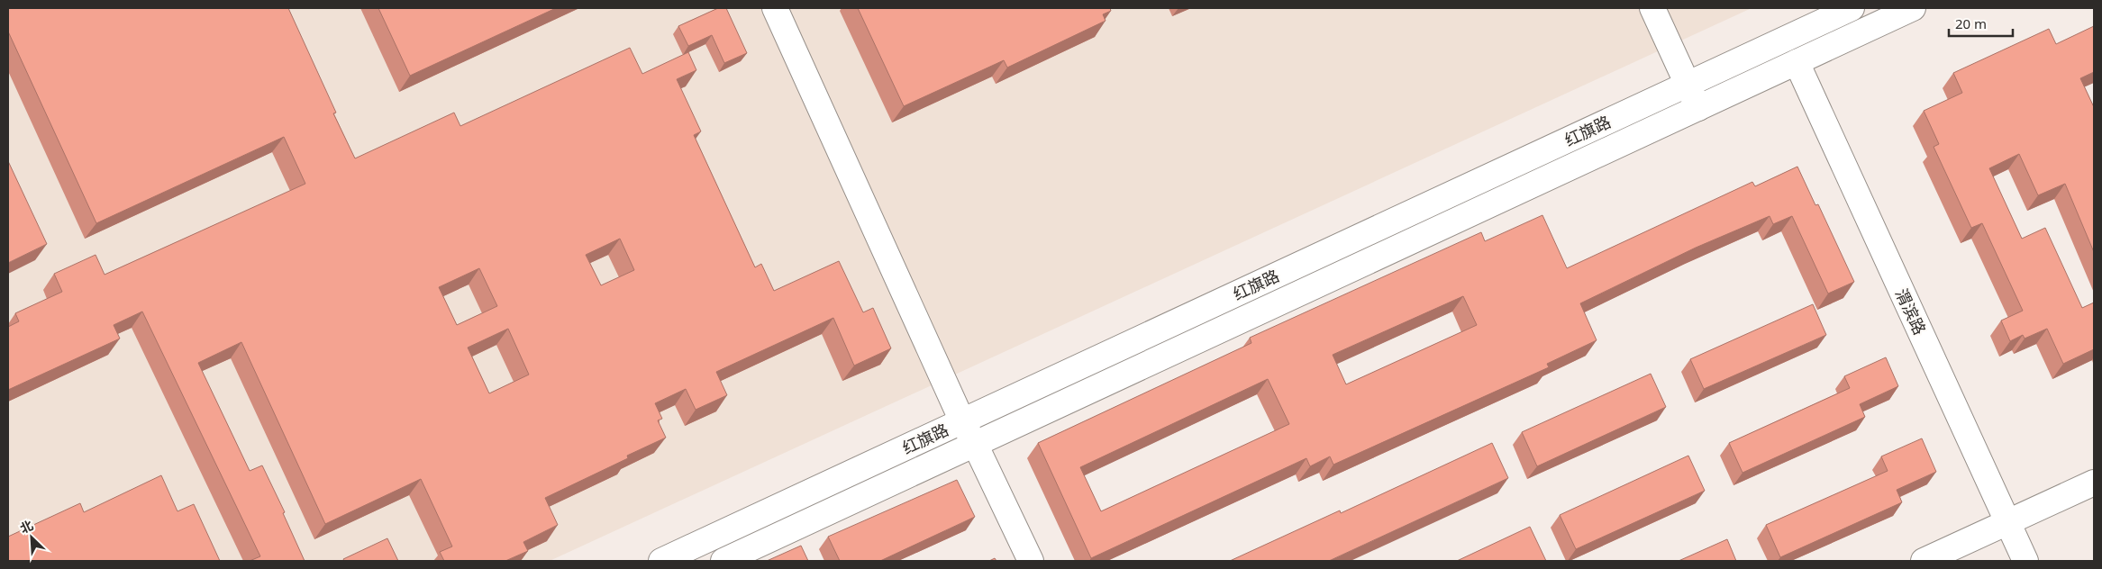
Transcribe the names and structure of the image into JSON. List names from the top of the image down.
{
  "streets": {
    "main road": ["红旗路", "渭滨路"]
  },
  "crossings": [
    ["红旗路", "渭滨路"]
  ],
  "scale_bar": "20 m",
  "north": "top left"
}
